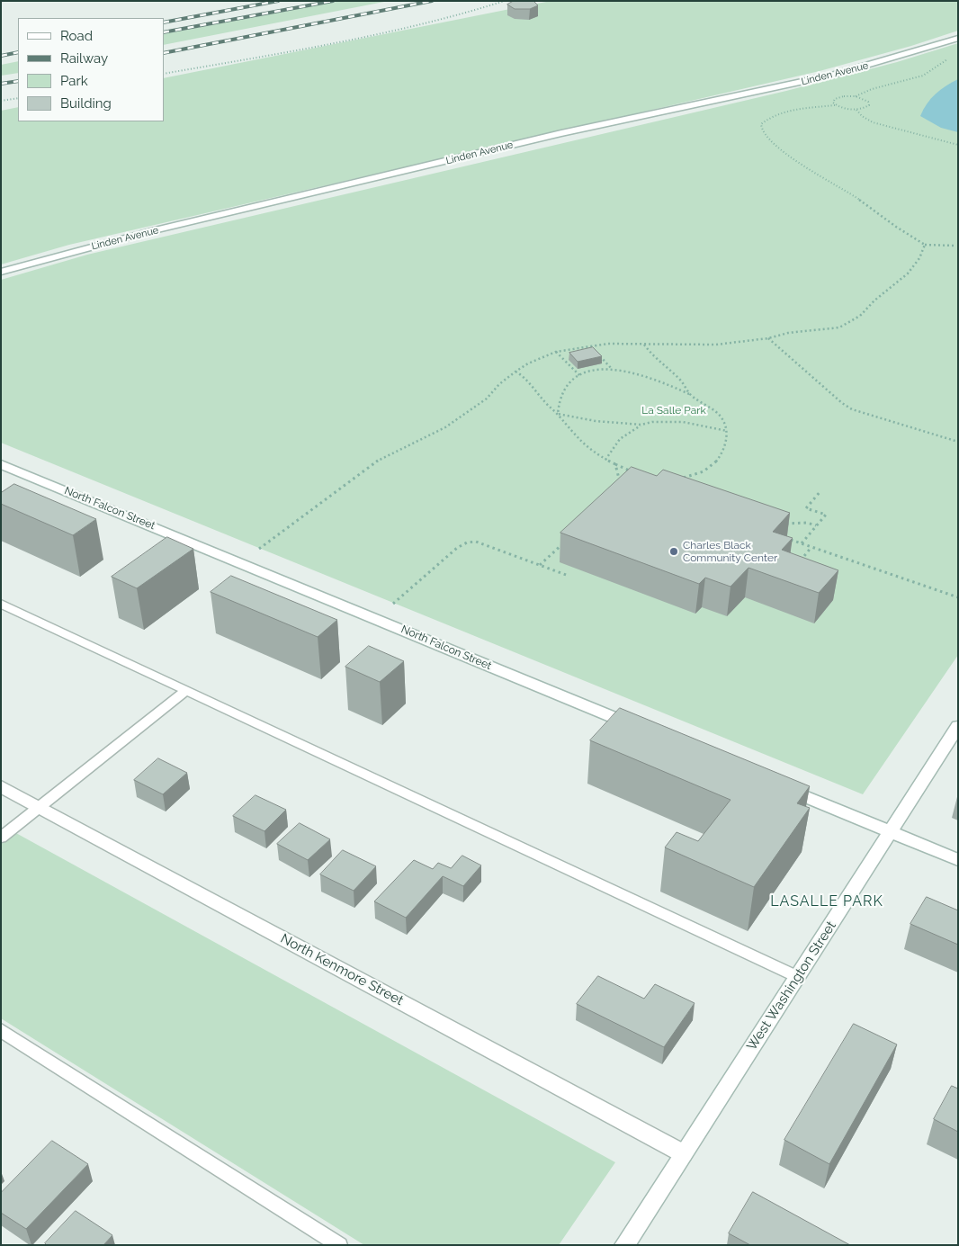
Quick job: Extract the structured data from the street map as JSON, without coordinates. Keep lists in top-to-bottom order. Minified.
{"streets":{"street":["Linden Avenue","North Falcon Street","North Kenmore Street","West Washington Street"]},"crossings":[["North Kenmore Street","West Washington Street"]],"districts":["LASALLE PARK"],"parks":["La Salle Park"],"places":["Charles Black Community Center"],"legend":["Road","Railway","Park","Building"]}
